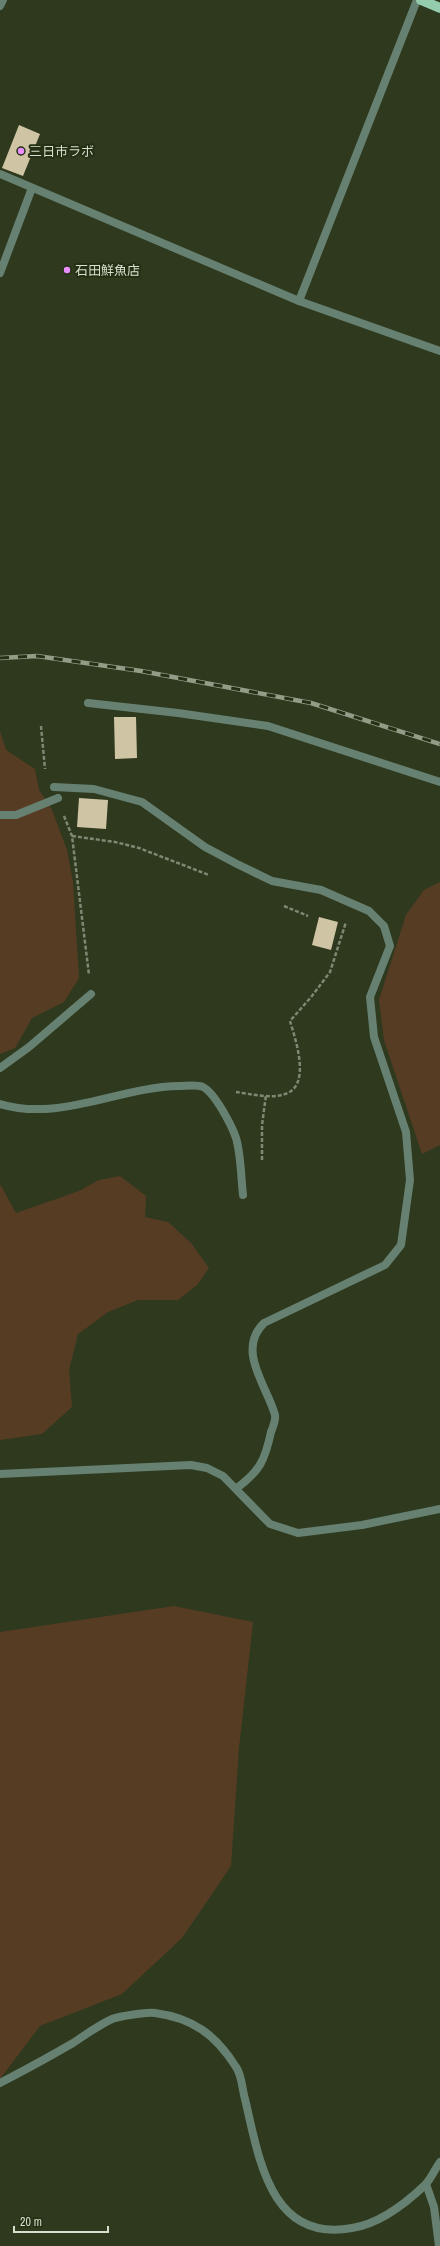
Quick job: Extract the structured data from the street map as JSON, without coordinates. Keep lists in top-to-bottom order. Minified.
{"places":["三日市ラボ","石田鮮魚店"],"scale_bar":"20 m"}
